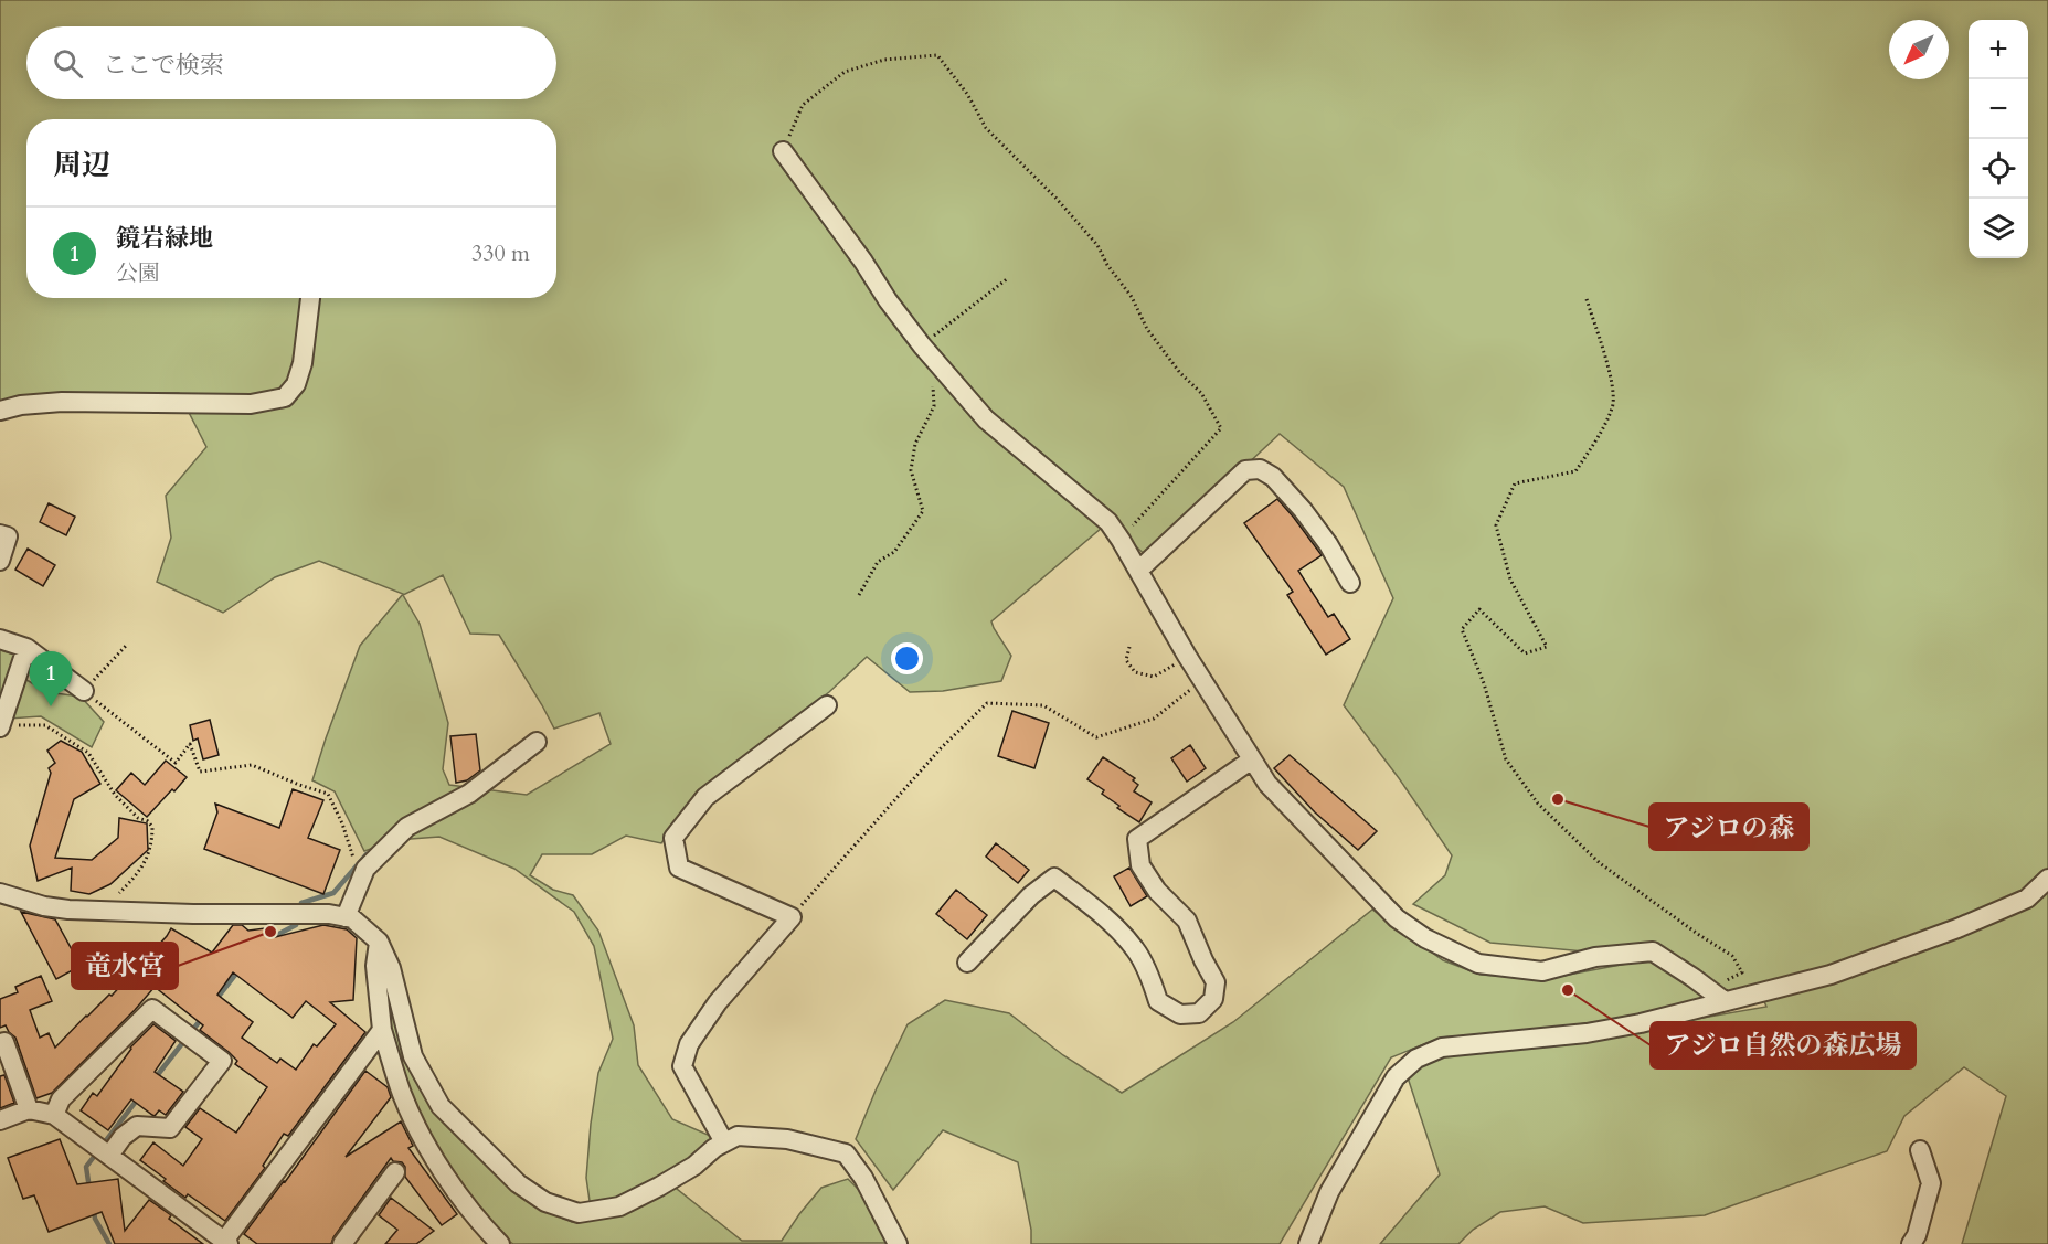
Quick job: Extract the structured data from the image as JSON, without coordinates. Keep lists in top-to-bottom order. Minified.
{"places":["アジロの森","竜水宮","アジロ自然の森広場"],"north":"bottom left","page":{"map_buttons":["+","−"],"search":"ここで検索","heading":"周辺","list":[{"mark":"1","name":"鏡岩緑地","note":"公園","value":"330 m"}],"pins":"1"}}
